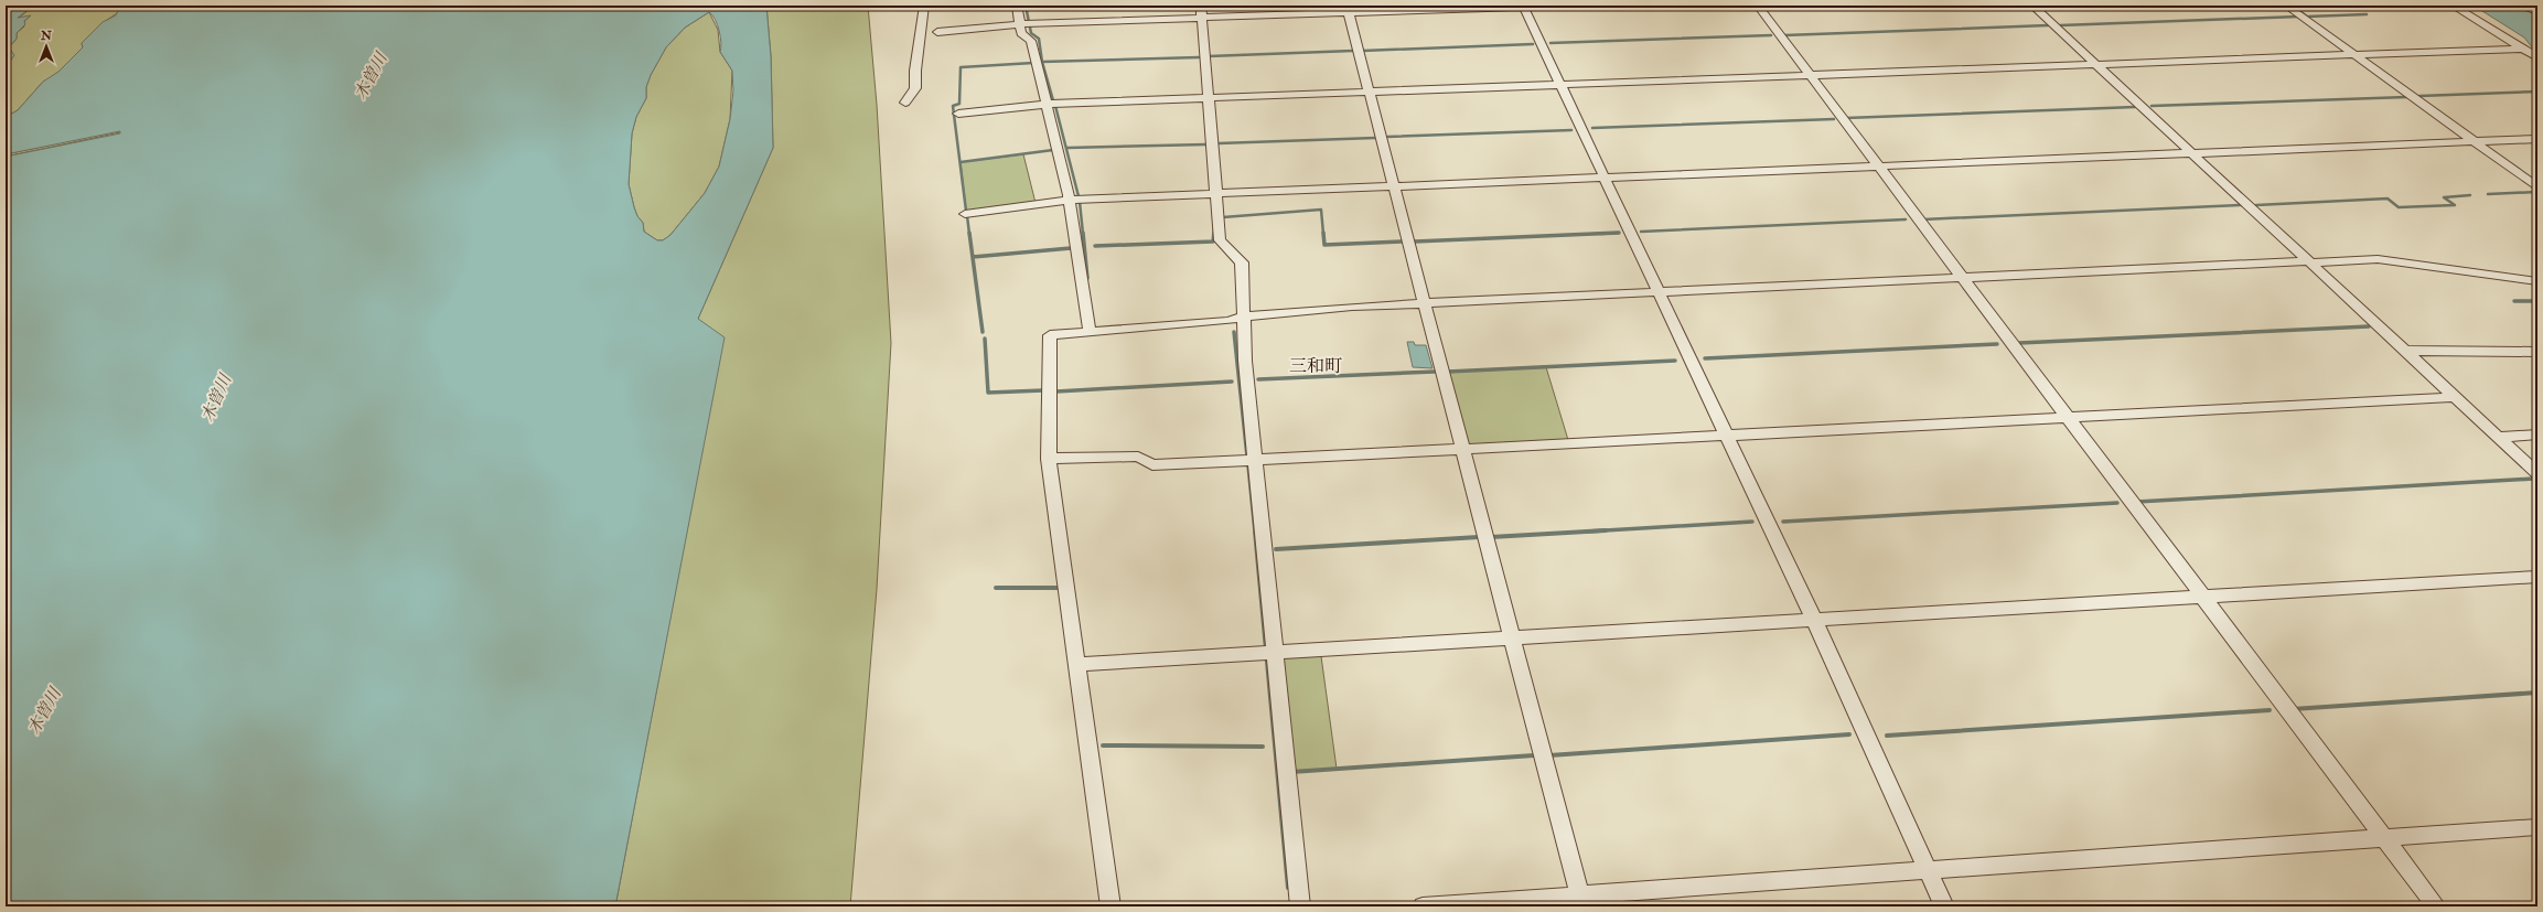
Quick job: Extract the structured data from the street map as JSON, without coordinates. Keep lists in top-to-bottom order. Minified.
{"districts":["三和町"],"water":["木曽川"],"north":"top"}
